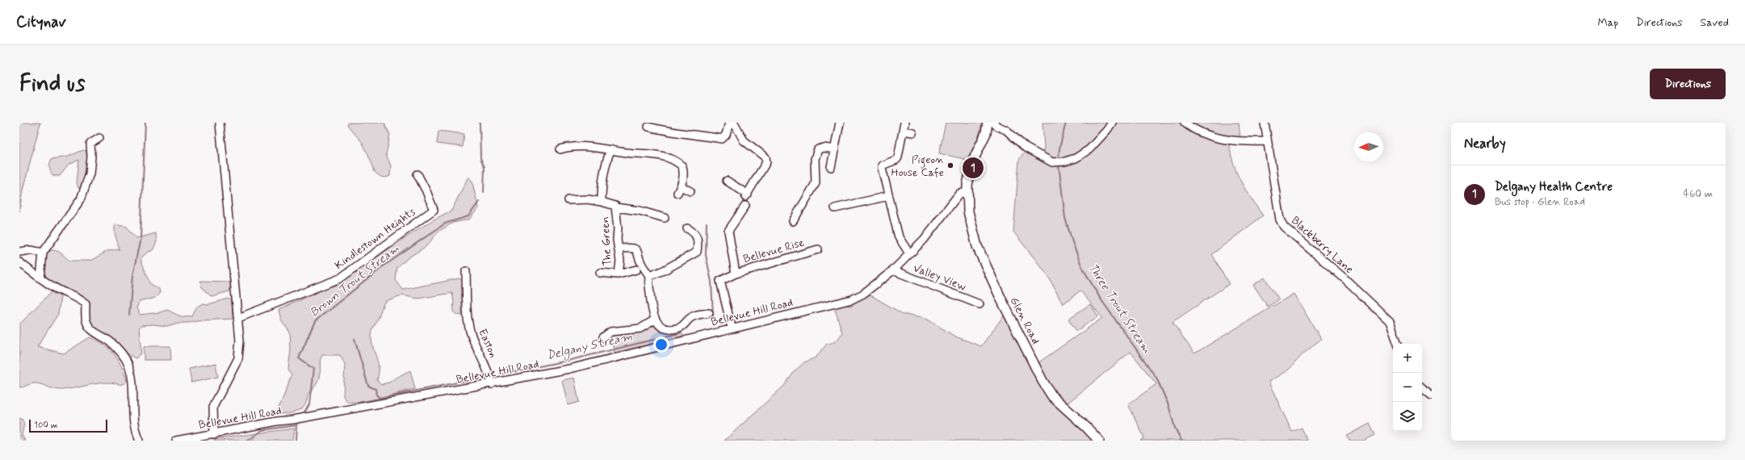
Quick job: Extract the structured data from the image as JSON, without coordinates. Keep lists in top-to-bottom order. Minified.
{"streets":{"main road":["Glen Road"],"street":["Kindlestown Heights","The Green","Blackberry Lane","Bellevue Rise","Valley View","Bellevue Hill Road","Easton"]},"crossings":[["Bellevue Rise","Bellevue Hill Road"],["Valley View","Bellevue Hill Road"],["Bellevue Hill Road","Glen Road"],["Bellevue Hill Road","Easton"]],"water":["Brown Trout Stream","Three Trout Stream","Delgany Stream"],"places":["Pigeon House Cafe"],"scale_bar":"100 m","north":"left","page":{"header":"Citynav","nav":["Map","Directions","Saved"],"buttons":"Directions","title":"Find us","heading":"Nearby","pins":"1","list":[{"mark":"1","name":"Delgany Health Centre","note":"Bus stop · Glen Road","value":"460 m"}],"map_buttons":["+","−"],"scale":"100 m"}}
